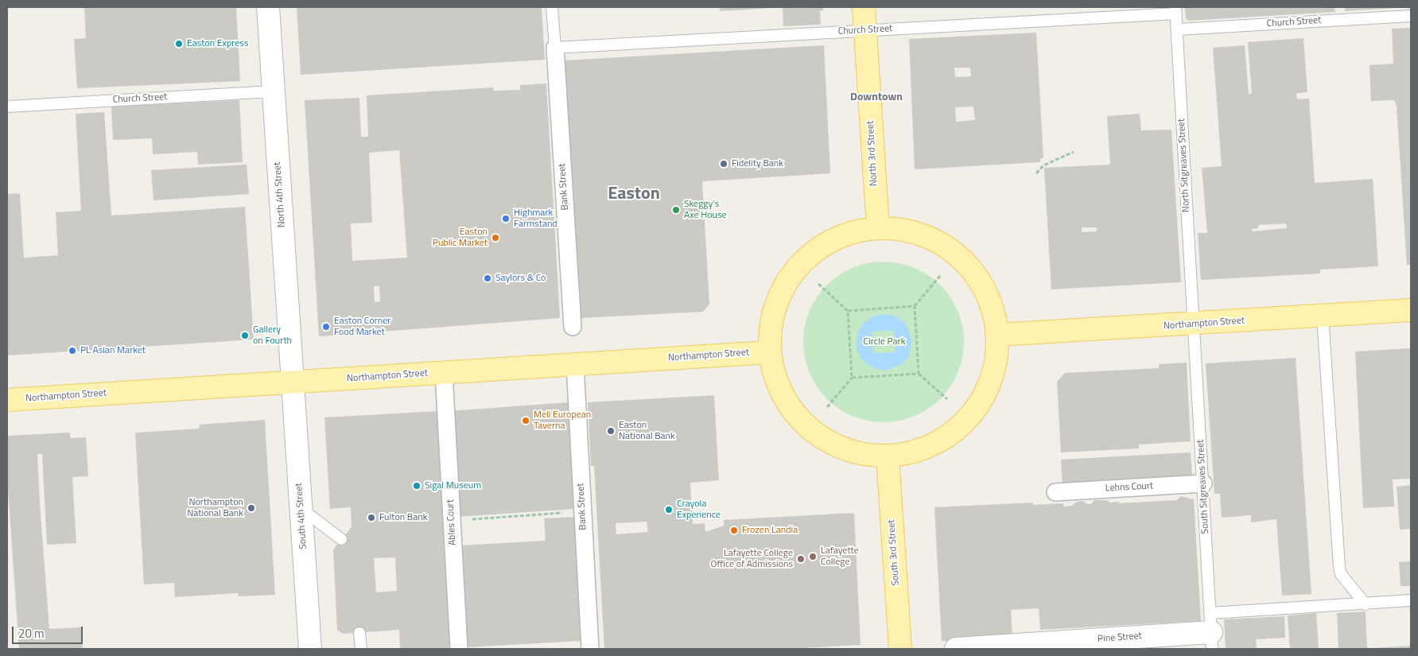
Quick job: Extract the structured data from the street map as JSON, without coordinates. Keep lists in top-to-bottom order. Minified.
{"streets":{"main road":["North 3rd Street","Northampton Street","South 3rd Street"],"street":["Bank Street","North 4th Street","Lehns Court","South 4th Street","Ables Court","Pine Street"],"lane":["Church Street","North Sitgreaves Street","South Sitgreaves Street"]},"crossings":[["Church Street","North 3rd Street"],["Church Street","North Sitgreaves Street"],["Church Street","Bank Street"],["Church Street","North 4th Street"],["North Sitgreaves Street","Northampton Street"],["North Sitgreaves Street","South Sitgreaves Street"],["Bank Street","Northampton Street"],["North 4th Street","Northampton Street"],["North 4th Street","South 4th Street"],["Northampton Street","South Sitgreaves Street"],["Northampton Street","South 4th Street"],["Northampton Street","Ables Court"],["South Sitgreaves Street","Lehns Court"],["South Sitgreaves Street","Pine Street"]],"districts":["Downtown","Easton"],"parks":["Circle Park"],"places":["Easton Express","Fidelity Bank","Skeggy's Axe House","Highmark Farmstand","Easton Public Market","Saylors & Co","Easton Corner Food Market","Gallery on Fourth","PL Asian Market","Meli European Taverna","Easton National Bank","Sigal Museum","Northampton National Bank","Crayola Experience","Fulton Bank","Frozen Landia","Lafayette College","Lafayette College Office of Admissions"],"scale_bar":"20 m"}
